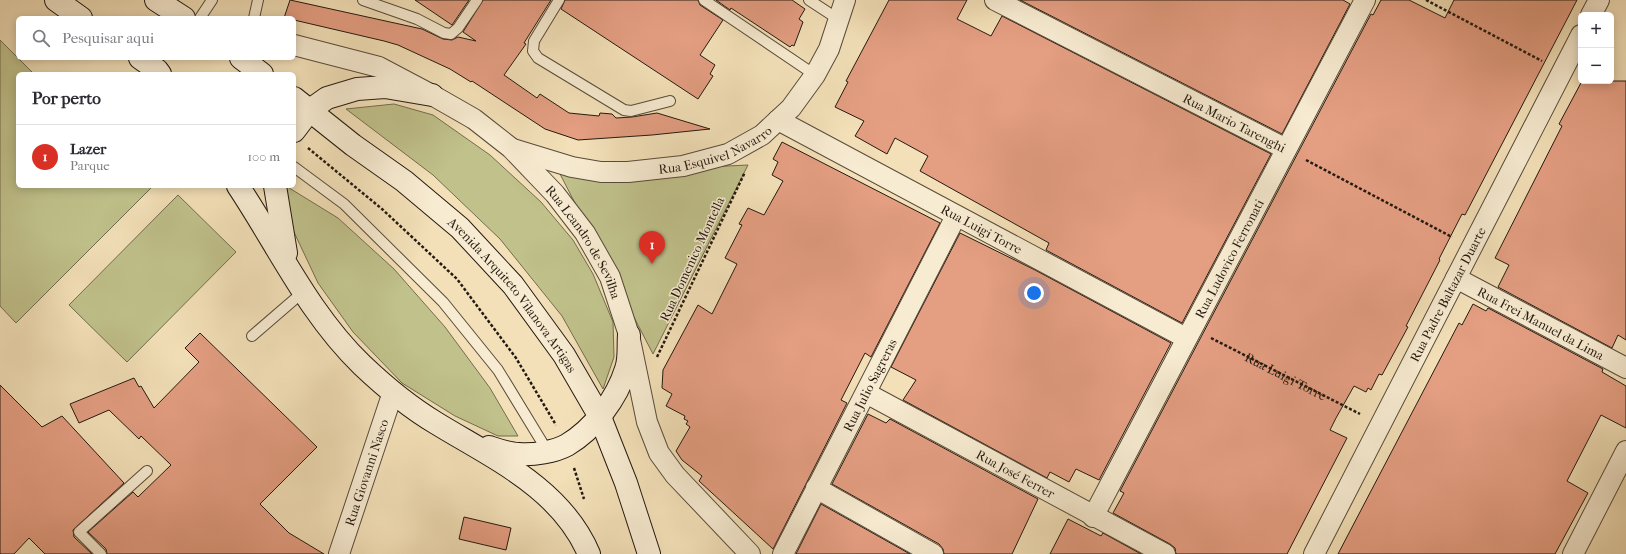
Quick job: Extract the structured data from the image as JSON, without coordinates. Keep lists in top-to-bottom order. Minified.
{"streets":{"main road":["Avenida Arquiteto Vilanova Artigas"],"street":["Rua Mario Tarenghi","Rua Esquivel Navarro","Rua Luigi Torre","Rua Leandro de Sevilha","Rua Ludovico Ferronati","Rua Padre Baltazar Duarte","Rua Frei Manuel da Lima","Rua Julio Sagreras","Rua Giovanni Nasco","Rua José Ferrer"],"path":["Rua Domenico Montella"]},"crossings":[["Rua Mario Tarenghi","Rua Ludovico Ferronati"],["Rua Mario Tarenghi","Rua Padre Baltazar Duarte"],["Rua Esquivel Navarro","Rua Luigi Torre"],["Rua Esquivel Navarro","Rua Leandro de Sevilha"],["Rua Luigi Torre","Rua Ludovico Ferronati"],["Rua Luigi Torre","Rua Padre Baltazar Duarte"],["Rua Luigi Torre","Rua Julio Sagreras"],["Rua Leandro de Sevilha","Rua Domenico Montella"],["Rua Ludovico Ferronati","Rua José Ferrer"],["Rua Padre Baltazar Duarte","Rua Frei Manuel da Lima"],["Rua Julio Sagreras","Rua José Ferrer"]],"page":{"map_buttons":["+","−"],"search":"Pesquisar aqui","heading":"Por perto","list":[{"mark":"1","name":"Lazer","note":"Parque","value":"100 m"}],"pins":"1"}}
